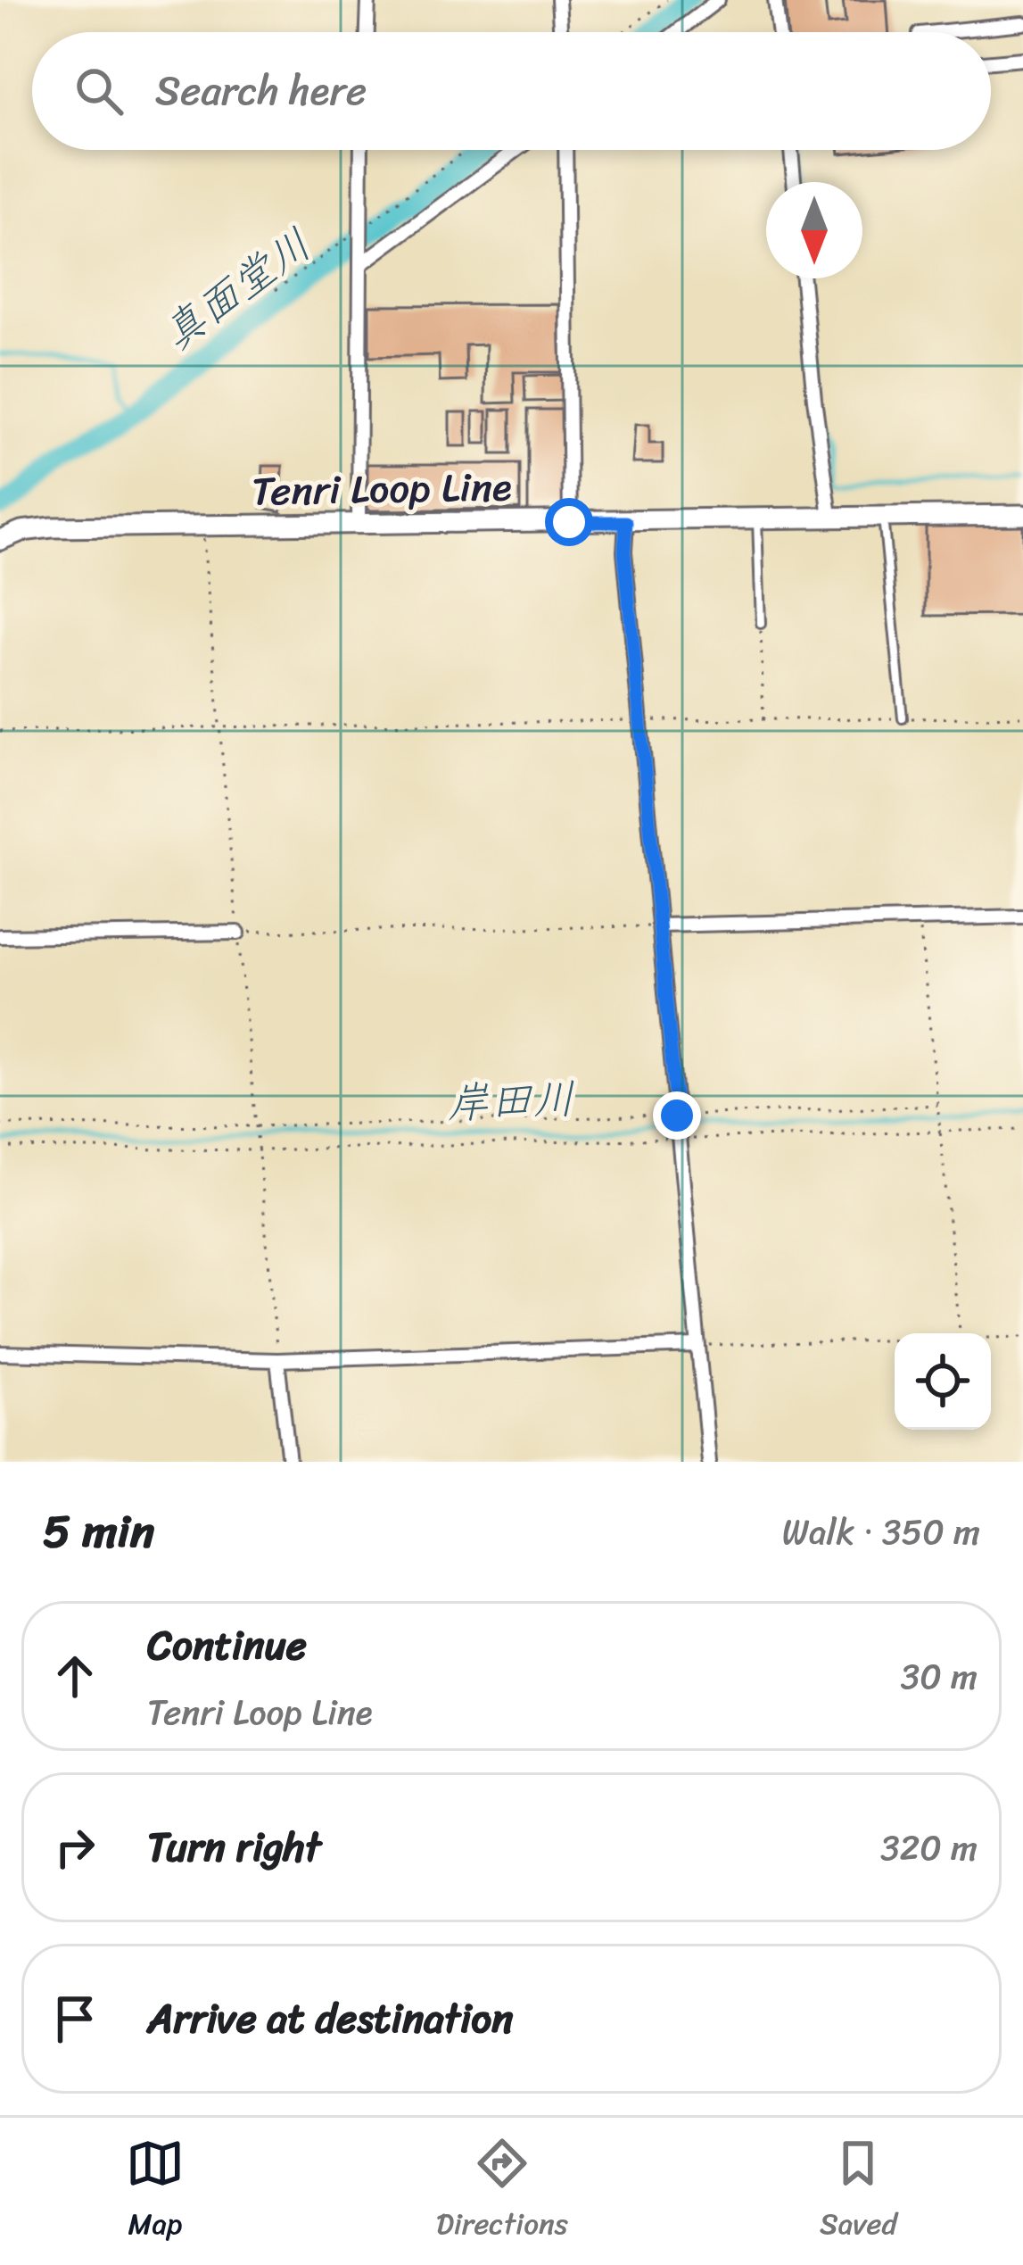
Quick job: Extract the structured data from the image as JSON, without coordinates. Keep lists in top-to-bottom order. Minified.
{"streets":{"main road":["Tenri Loop Line"]},"water":["真面堂川","岸田川"],"north":"bottom","page":{"search":"Search here","heading":["5 min","Walk · 350 m"],"list":[["Continue","Tenri Loop Line","30 m"],["Turn right","320 m"],"Arrive at destination"],"nav":["Map","Directions","Saved"]}}
